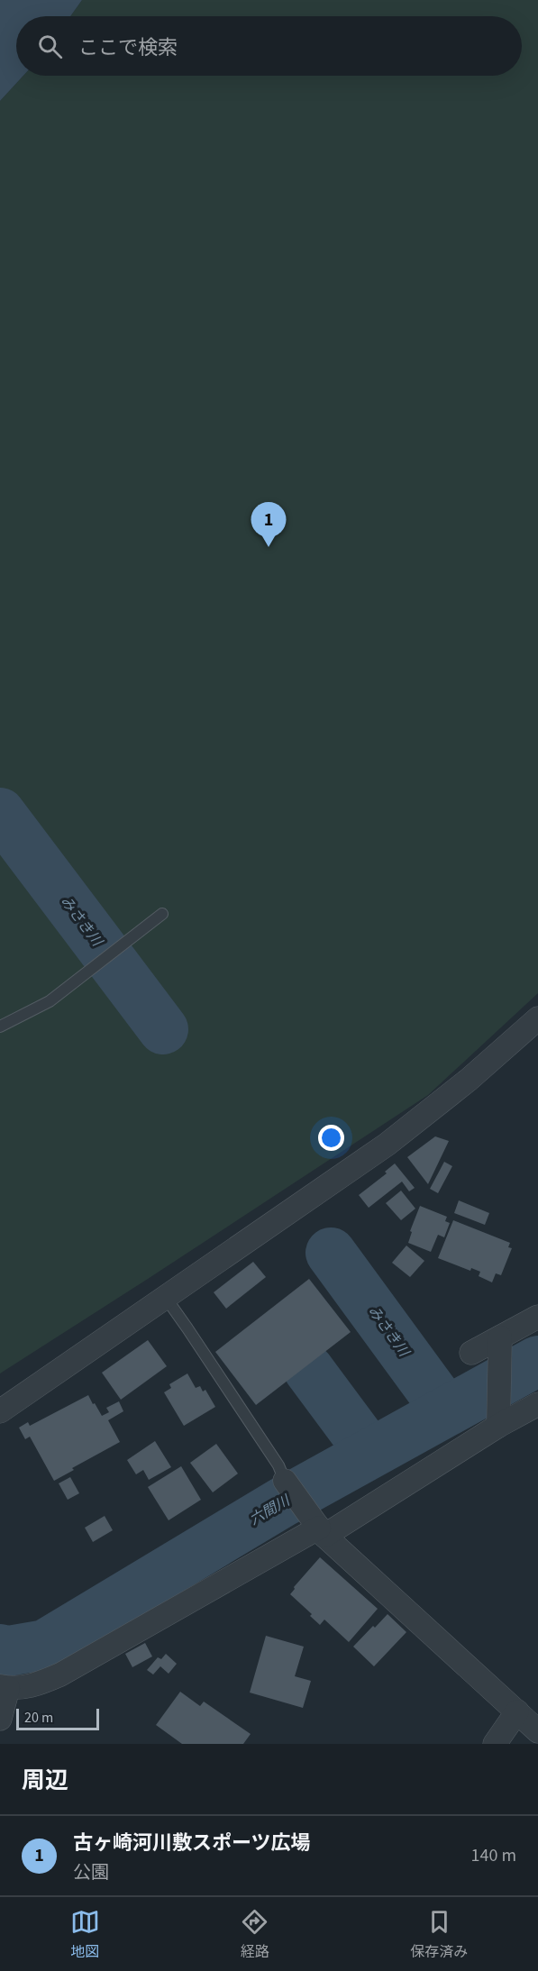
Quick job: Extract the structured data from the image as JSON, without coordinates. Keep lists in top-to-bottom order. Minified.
{"water":["みさき川","六間川"],"scale_bar":"20 m","page":{"search":"ここで検索","pins":"1","scale":"20 m","heading":"周辺","list":[{"mark":"1","name":"古ヶ崎河川敷スポーツ広場","note":"公園","value":"140 m"}],"nav":["地図","経路","保存済み"]}}
